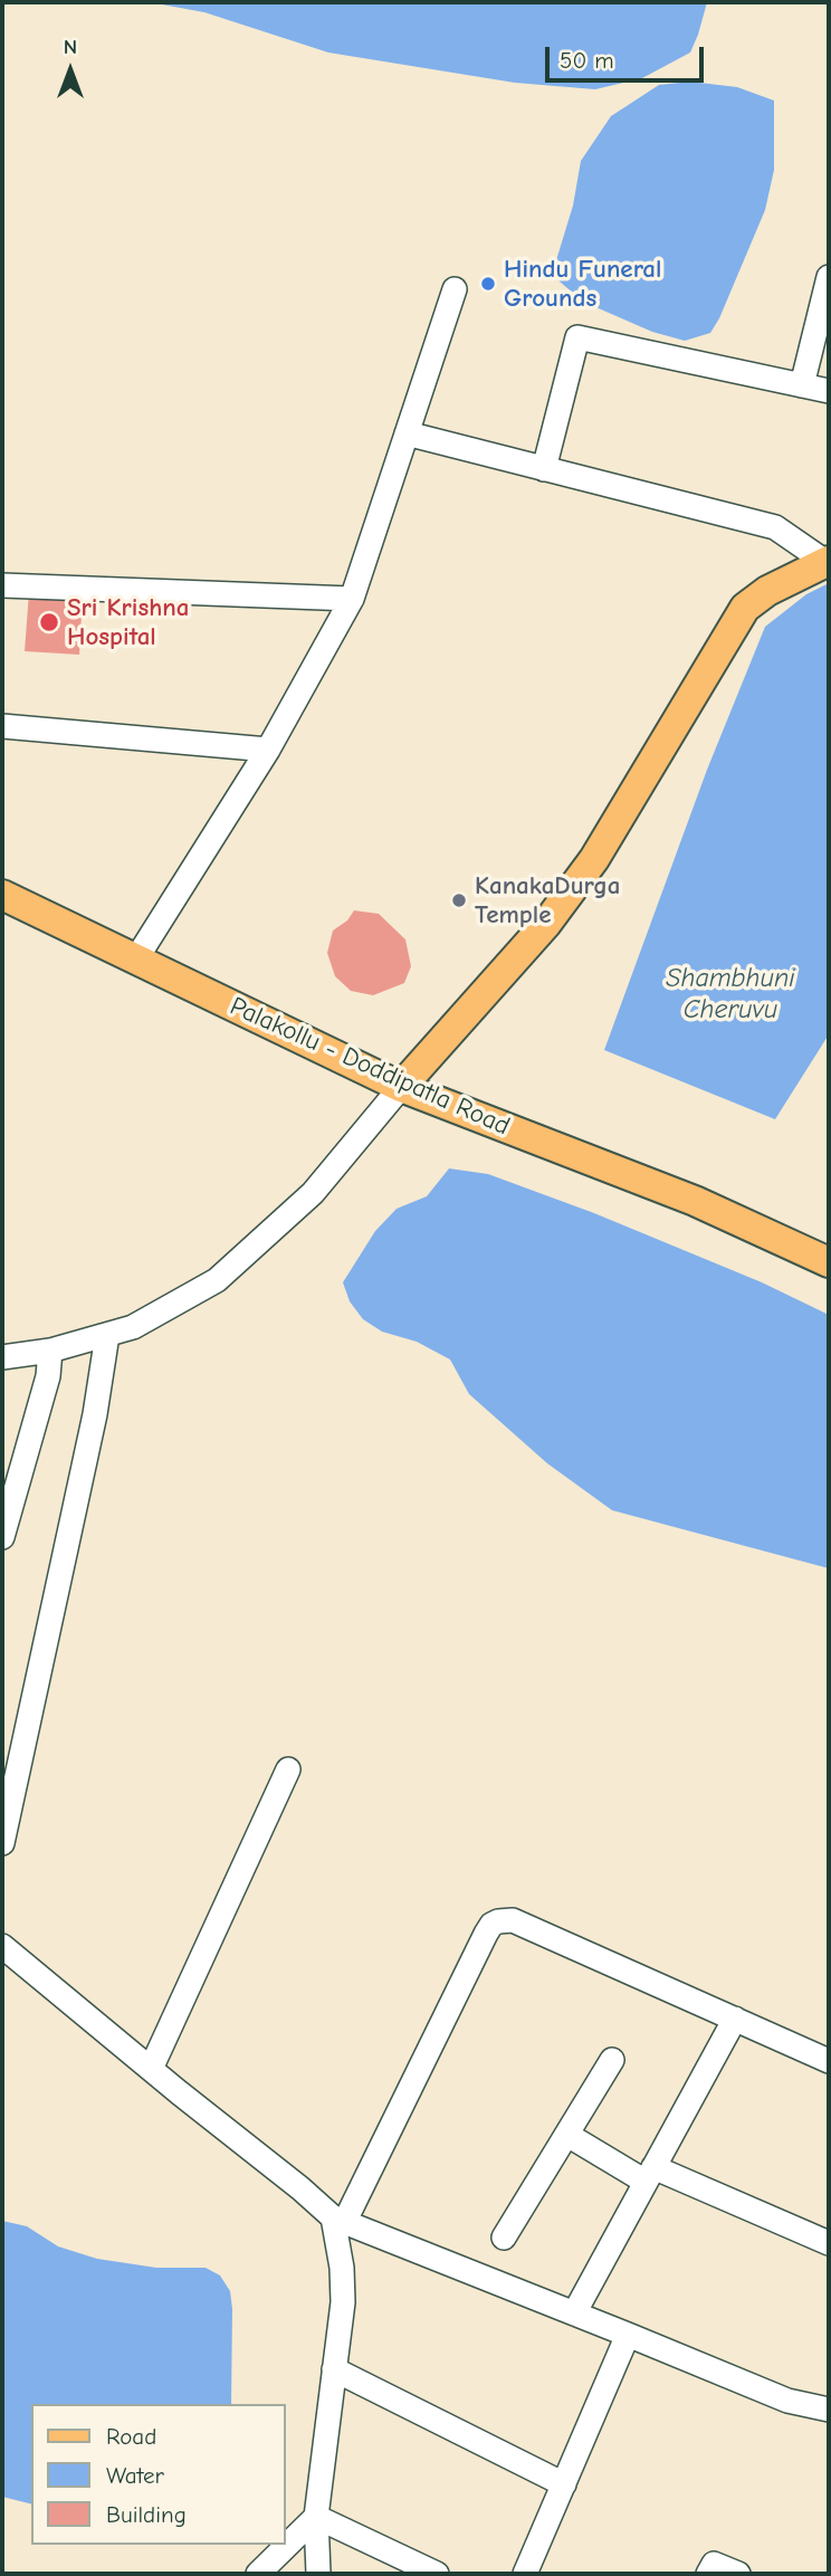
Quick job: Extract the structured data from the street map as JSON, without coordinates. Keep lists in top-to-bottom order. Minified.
{"streets":{"main road":["Palakollu - Doddipatla Road"]},"water":["Shambhuni Cheruvu"],"places":["Hindu Funeral Grounds","Sri Krishna Hospital","KanakaDurga Temple"],"legend":["Road","Water","Building"],"scale_bar":"50 m","north":"top"}
